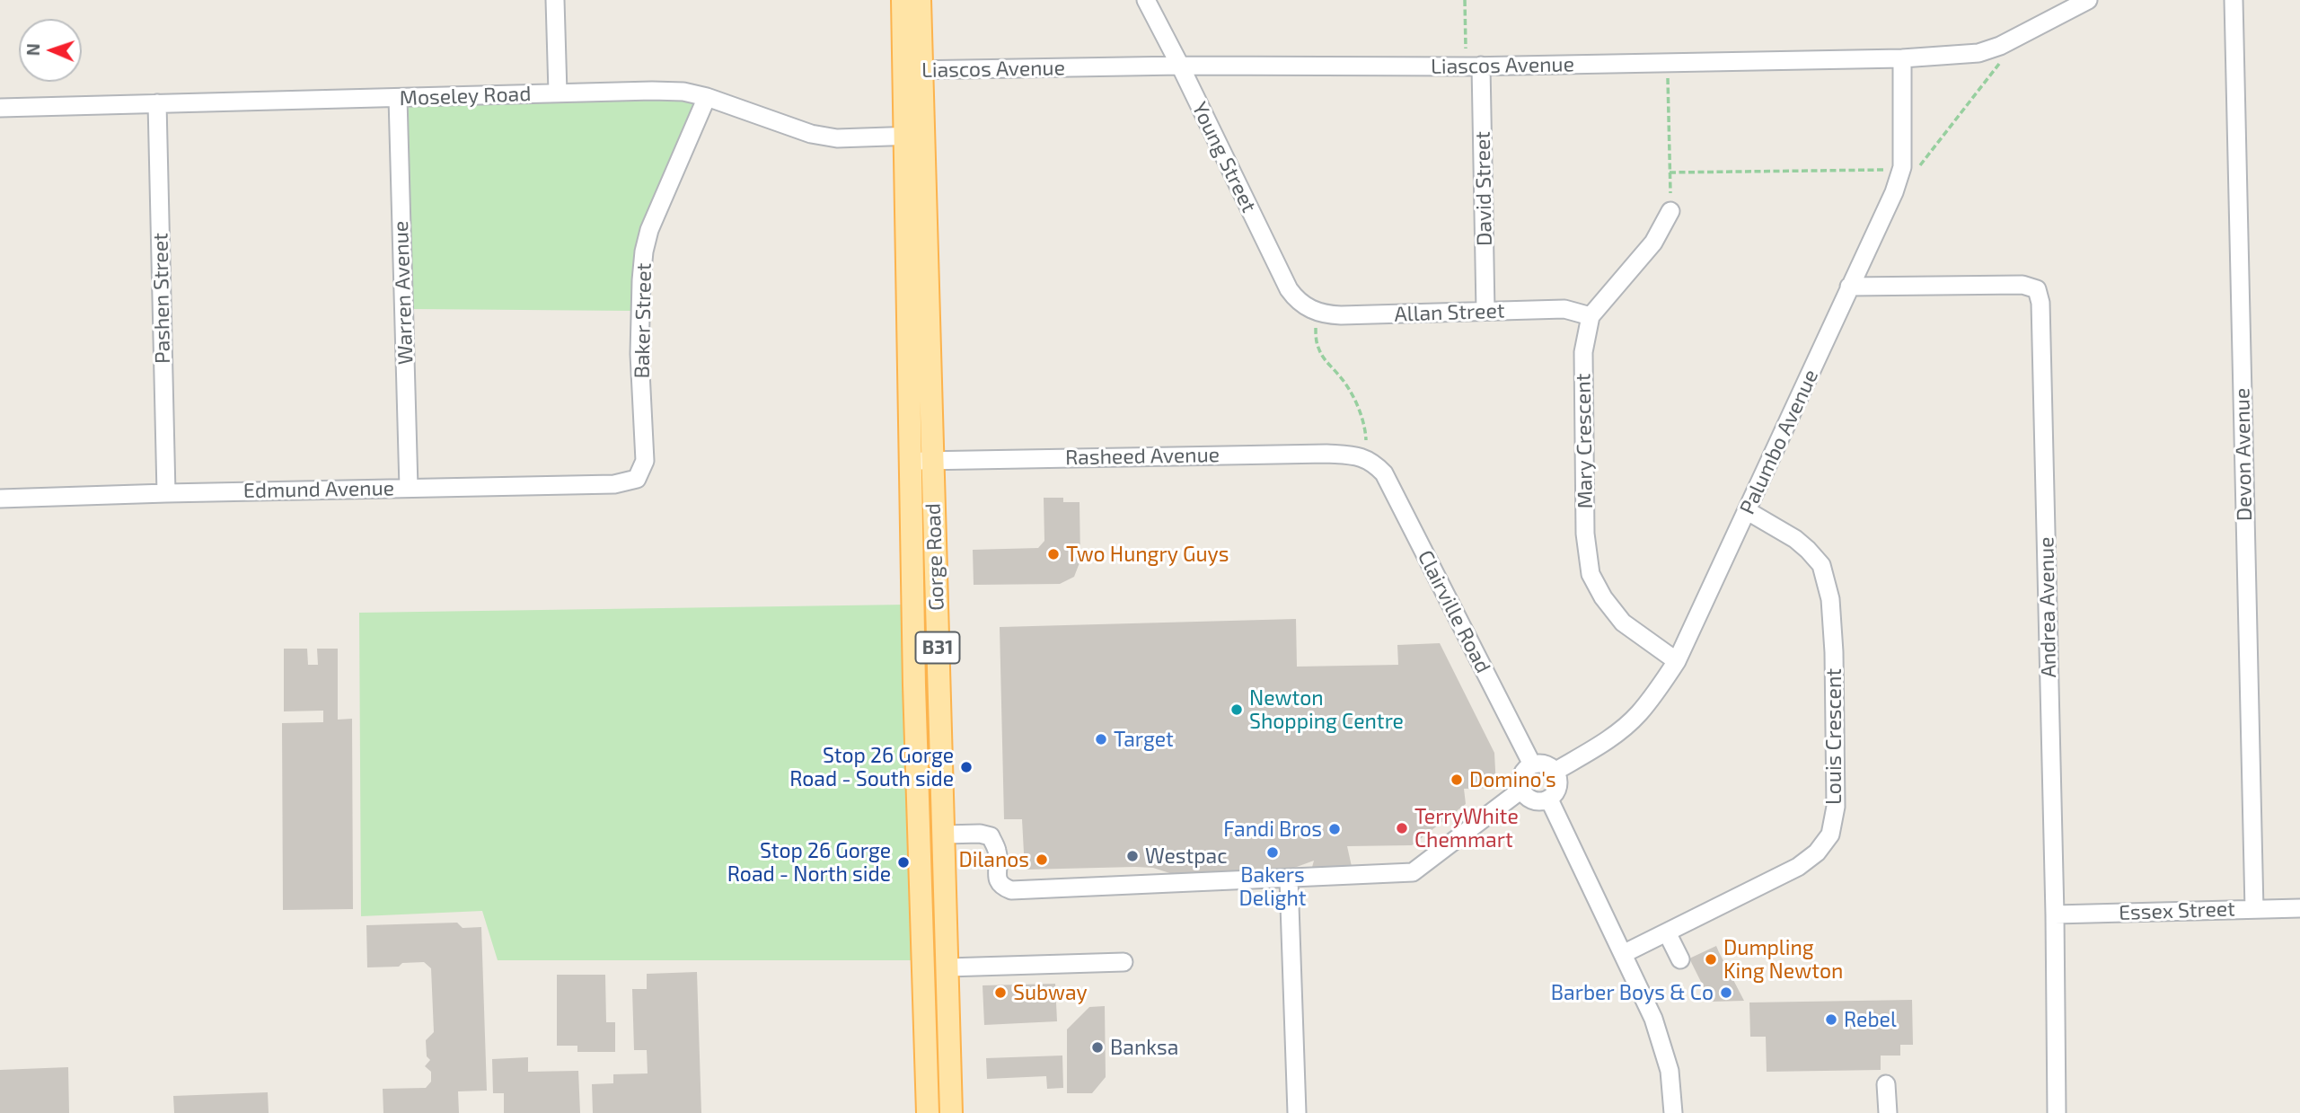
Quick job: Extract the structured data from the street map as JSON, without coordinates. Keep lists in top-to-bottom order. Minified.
{"streets":{"main road":["Gorge Road","B31"],"street":["Liascos Avenue","Moseley Road","Young Street","David Street","Warren Avenue","Pashen Street","Allan Street","Baker Street","Mary Crescent","Palumbo Avenue","Devon Avenue","Rasheed Avenue","Edmund Avenue","Andrea Avenue","Clairville Road","Louis Crescent","Essex Street"]},"crossings":[["Liascos Avenue","Young Street"],["Liascos Avenue","David Street"],["Liascos Avenue","Palumbo Avenue"],["Liascos Avenue","Gorge Road"],["Moseley Road","Warren Avenue"],["Moseley Road","Pashen Street"],["Moseley Road","Baker Street"],["Moseley Road","Gorge Road"],["Young Street","Allan Street"],["David Street","Allan Street"],["Warren Avenue","Edmund Avenue"],["Pashen Street","Edmund Avenue"],["Allan Street","Mary Crescent"],["Baker Street","Edmund Avenue"],["Mary Crescent","Palumbo Avenue"],["Palumbo Avenue","Andrea Avenue"],["Palumbo Avenue","Clairville Road"],["Palumbo Avenue","Louis Crescent"],["Devon Avenue","Essex Street"],["Rasheed Avenue","Gorge Road"],["Rasheed Avenue","Clairville Road"],["Andrea Avenue","Essex Street"]],"places":["Two Hungry Guys","Newton Shopping Centre","Target","Stop 26 Gorge Road - South side","Domino's","TerryWhite Chemmart","Fandi Bros","Bakers Delight","Westpac","Dilanos","Stop 26 Gorge Road - North side","Dumpling King Newton","Subway","Barber Boys & Co","Rebel","Banksa"],"north":"left"}
